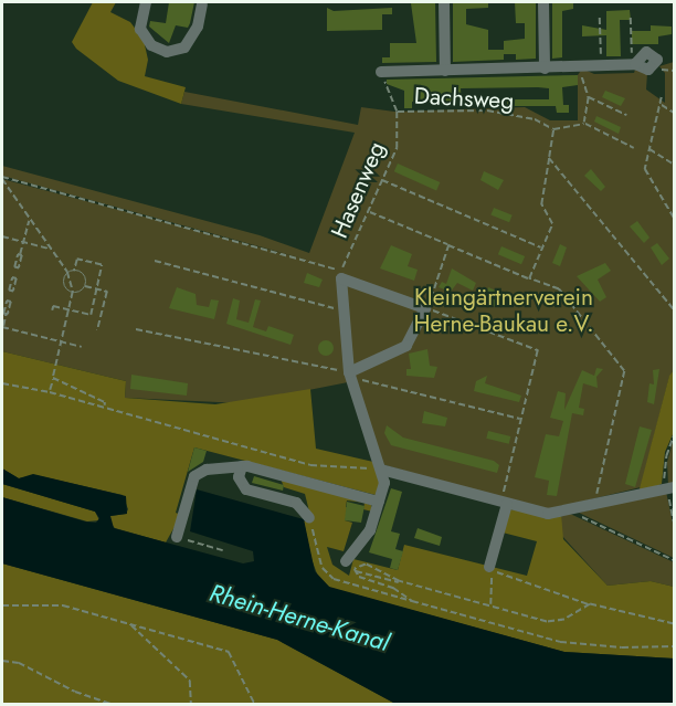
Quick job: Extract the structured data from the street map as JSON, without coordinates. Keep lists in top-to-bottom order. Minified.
{"streets":{"path":["Dachsweg","Hasenweg"]},"crossings":[["Dachsweg","Hasenweg"]],"water":["Rhein-Herne-Kanal"],"parks":["Kleingärtnerverein Herne-Baukau e.V."]}
